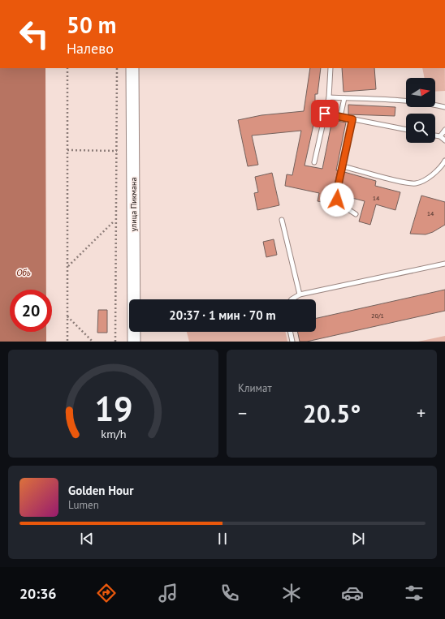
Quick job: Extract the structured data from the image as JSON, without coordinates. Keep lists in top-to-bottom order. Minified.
{"streets":{"street":["улица Пикмана"]},"water":["Обь"],"house_numbers":["14","14","20/1"],"north":"right","page":{"turn":["50 m","Налево"],"limit":"20","trip":"20:37 · 1 мин · 70 m","tile":"Климат","heat":["−","20.5°","+"],"song":["Golden Hour","Lumen"],"tabs":"20:36","gauge":["19","km/h"]}}
